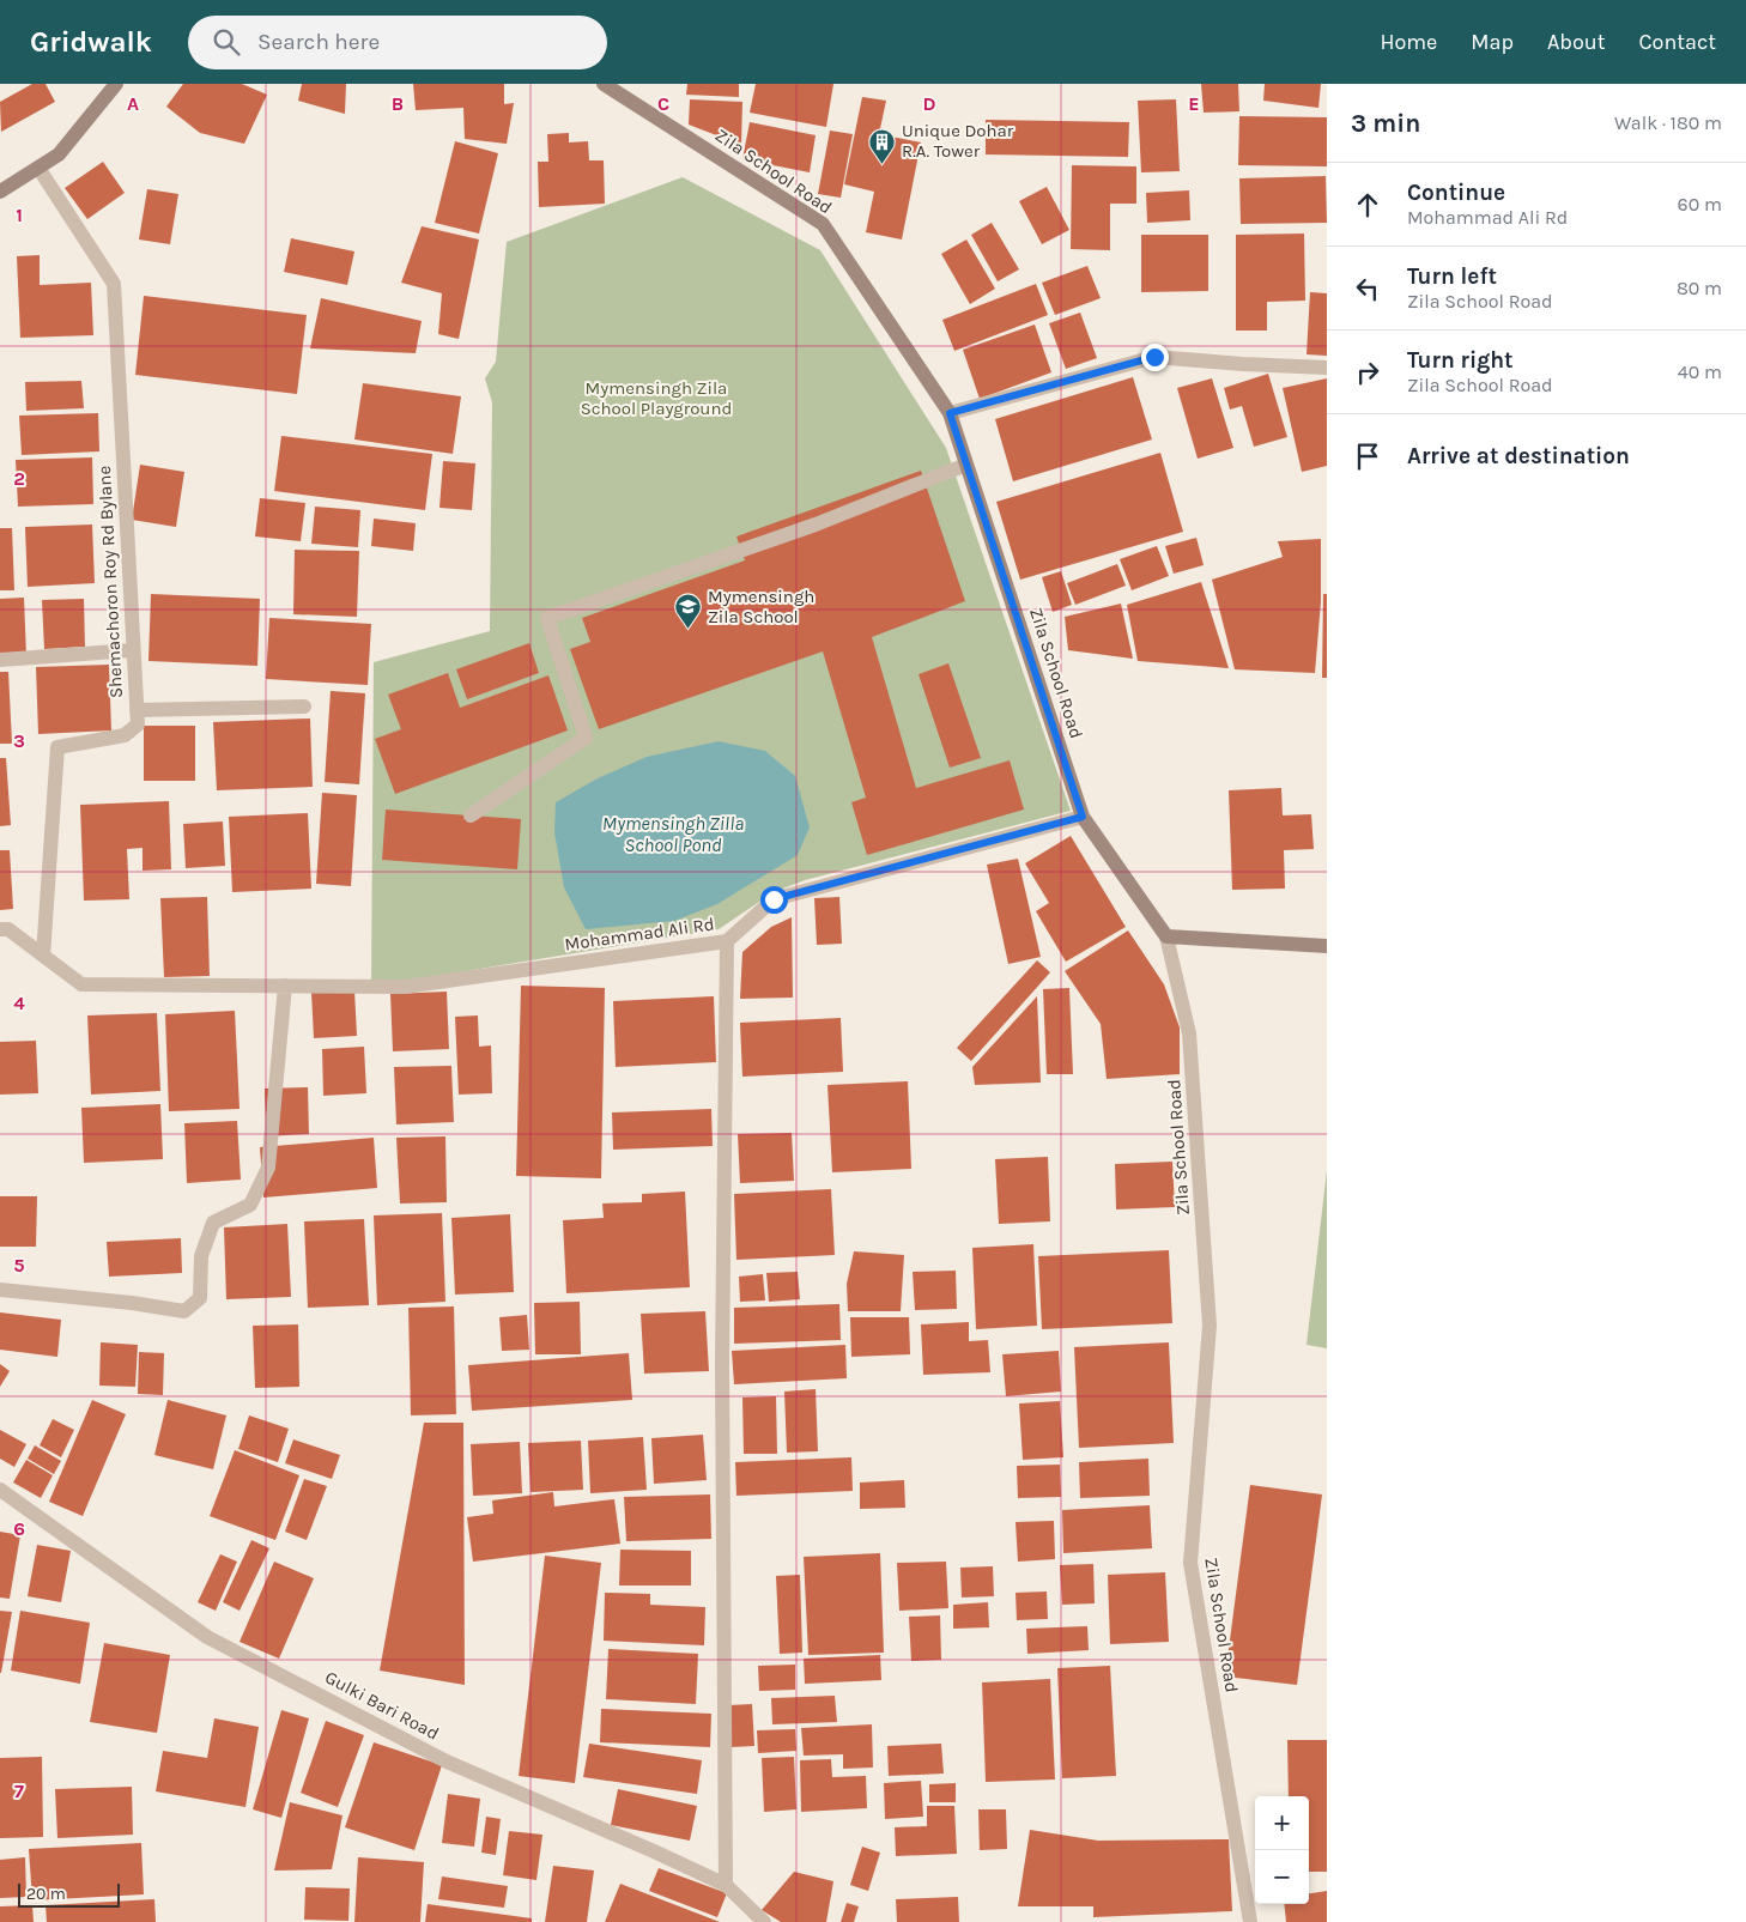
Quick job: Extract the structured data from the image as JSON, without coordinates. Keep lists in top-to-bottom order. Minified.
{"streets":{"main road":["Zila School Road"],"street":["Shemachoron Roy Rd Bylane","Mohammad Ali Rd","Gulki Bari Road"]},"crossings":[["Zila School Road","Mohammad Ali Rd"],["Shemachoron Roy Rd Bylane","Mohammad Ali Rd"]],"water":["Mymensingh Zilla School Pond"],"parks":["Mymensingh Zila School Playground"],"places":{"building":["Unique Dohar R.A. Tower"],"school or university":["Mymensingh Zila School"]},"scale_bar":"20 m","page":{"header":"Gridwalk","search":"Search here","nav":["Home","Map","About","Contact"],"heading":["3 min","Walk · 180 m"],"list":[["Continue","Mohammad Ali Rd","60 m"],["Turn left","Zila School Road","80 m"],["Turn right","Zila School Road","40 m"],"Arrive at destination"],"map_buttons":["+","−"],"scale":"20 m"},"grid":{"columns":["A","B","C","D","E"],"rows":["1","2","3","4","5","6","7"]}}
